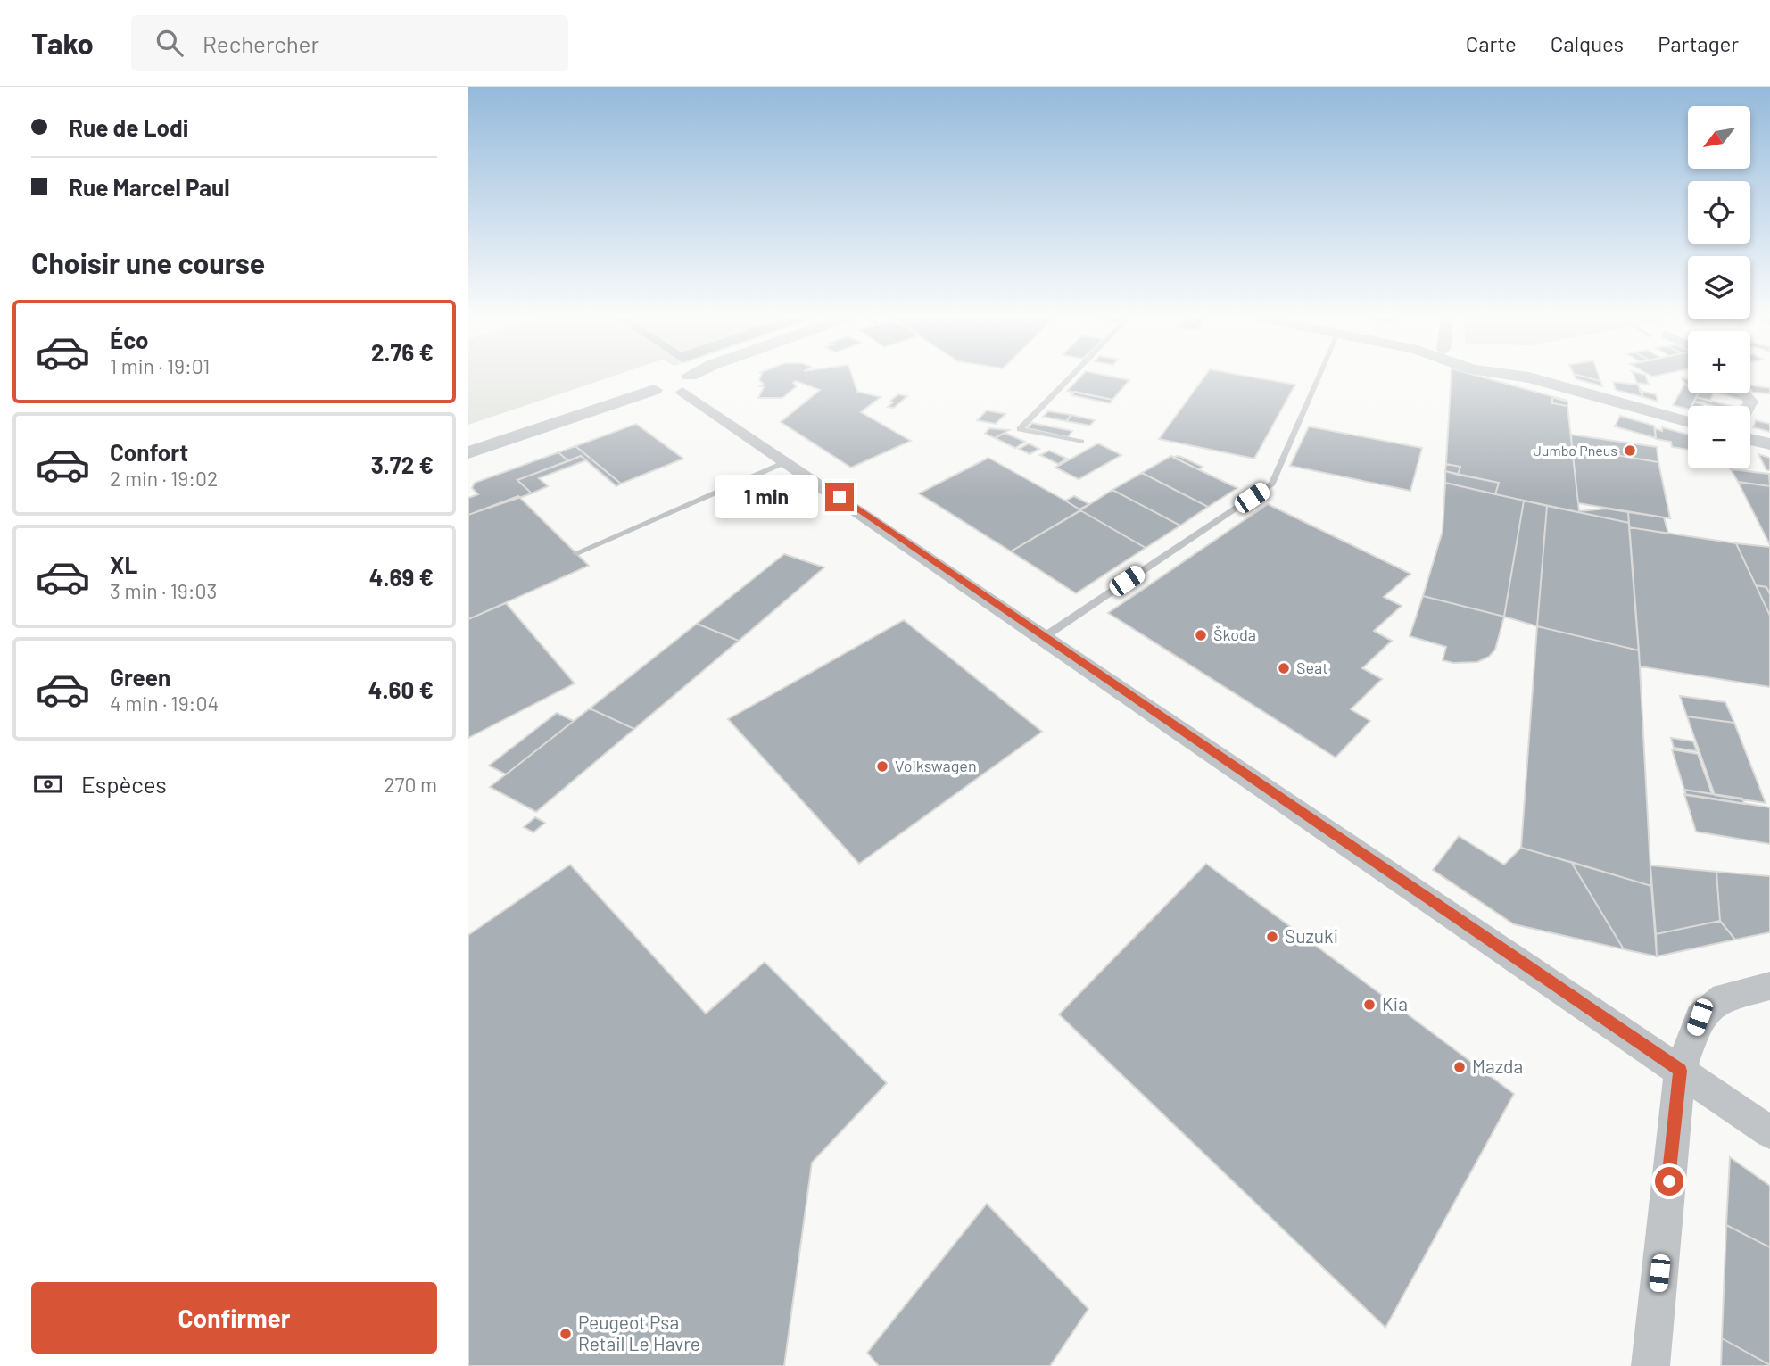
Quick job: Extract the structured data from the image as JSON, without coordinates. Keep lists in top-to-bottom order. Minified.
{"places":["Jumbo Pneus","Škoda","Seat","Volkswagen","Suzuki","Kia","Mazda","Peugeot Psa Retail Le Havre"],"north":"bottom left","page":{"header":"Tako","search":"Rechercher","nav":["Carte","Calques","Partager"],"banner":["Rue de Lodi","Rue Marcel Paul"],"map_buttons":["+","−"],"heading":"Choisir une course","list":[{"name":"Éco","note":"1 min · 19:01","value":"2.76 €"},{"name":"Confort","note":"2 min · 19:02","value":"3.72 €"},{"name":"XL","note":"3 min · 19:03","value":"4.69 €"},{"name":"Green","note":"4 min · 19:04","value":"4.60 €"}],"bubble":"1 min","pay":["Espèces","270 m"],"buttons":"Confirmer"}}
